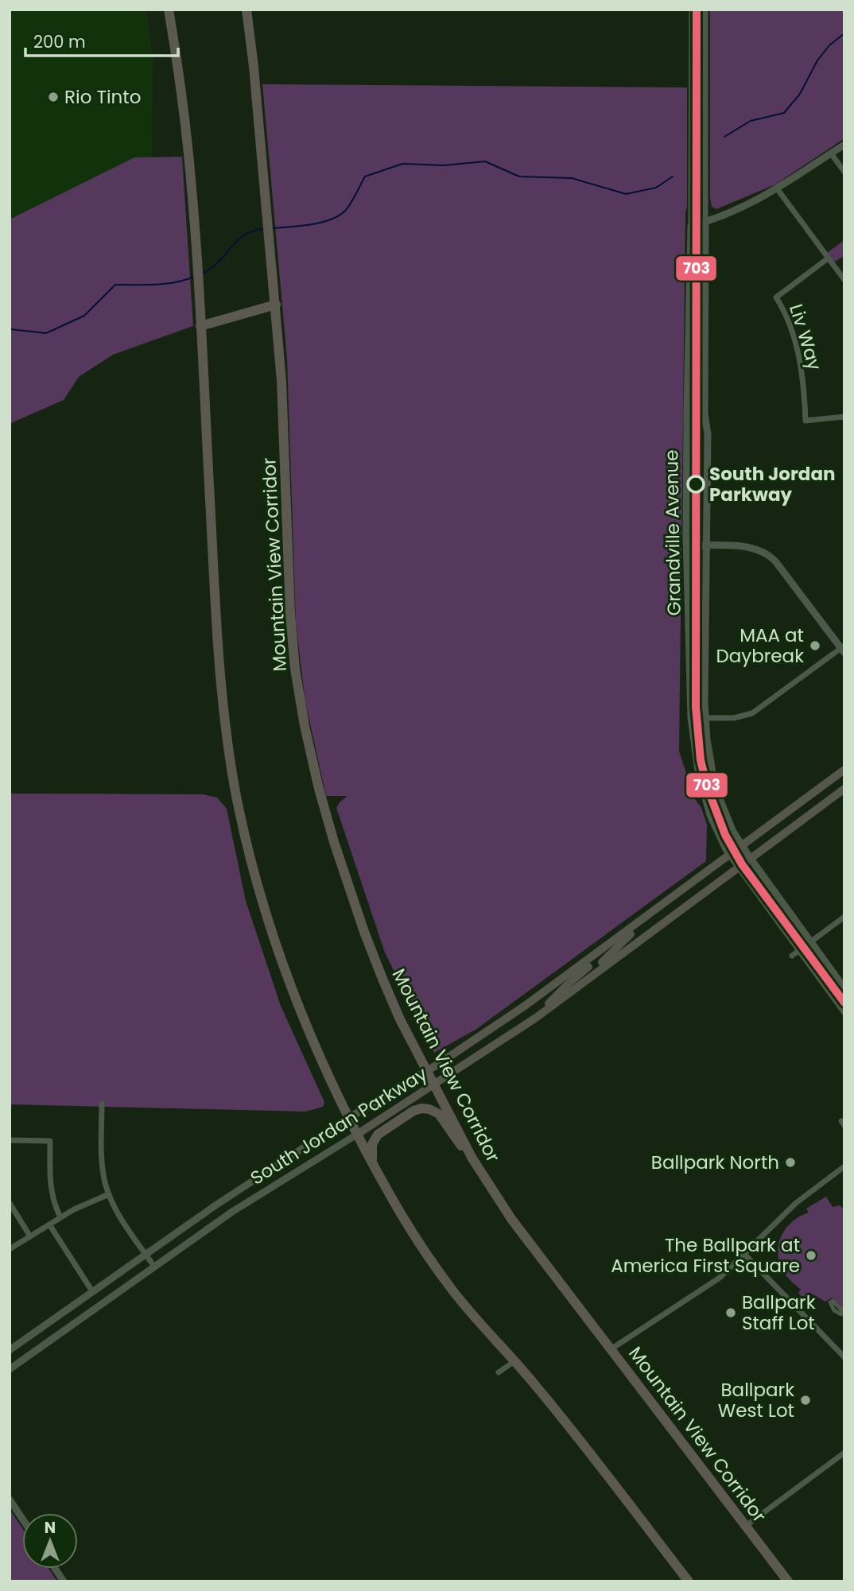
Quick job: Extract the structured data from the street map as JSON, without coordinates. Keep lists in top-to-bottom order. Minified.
{"streets":{"highway":["Mountain View Corridor"],"main road":["South Jordan Parkway"],"street":["Liv Way","Grandville Avenue"]},"crossings":[["Grandville Avenue","South Jordan Parkway"],["Mountain View Corridor","South Jordan Parkway"]],"places":["Rio Tinto","South Jordan Parkway","MAA at Daybreak","Ballpark North","The Ballpark at America First Square","Ballpark Staff Lot","Ballpark West Lot"],"lines":["transit line 703"],"scale_bar":"200 m","north":"top"}
